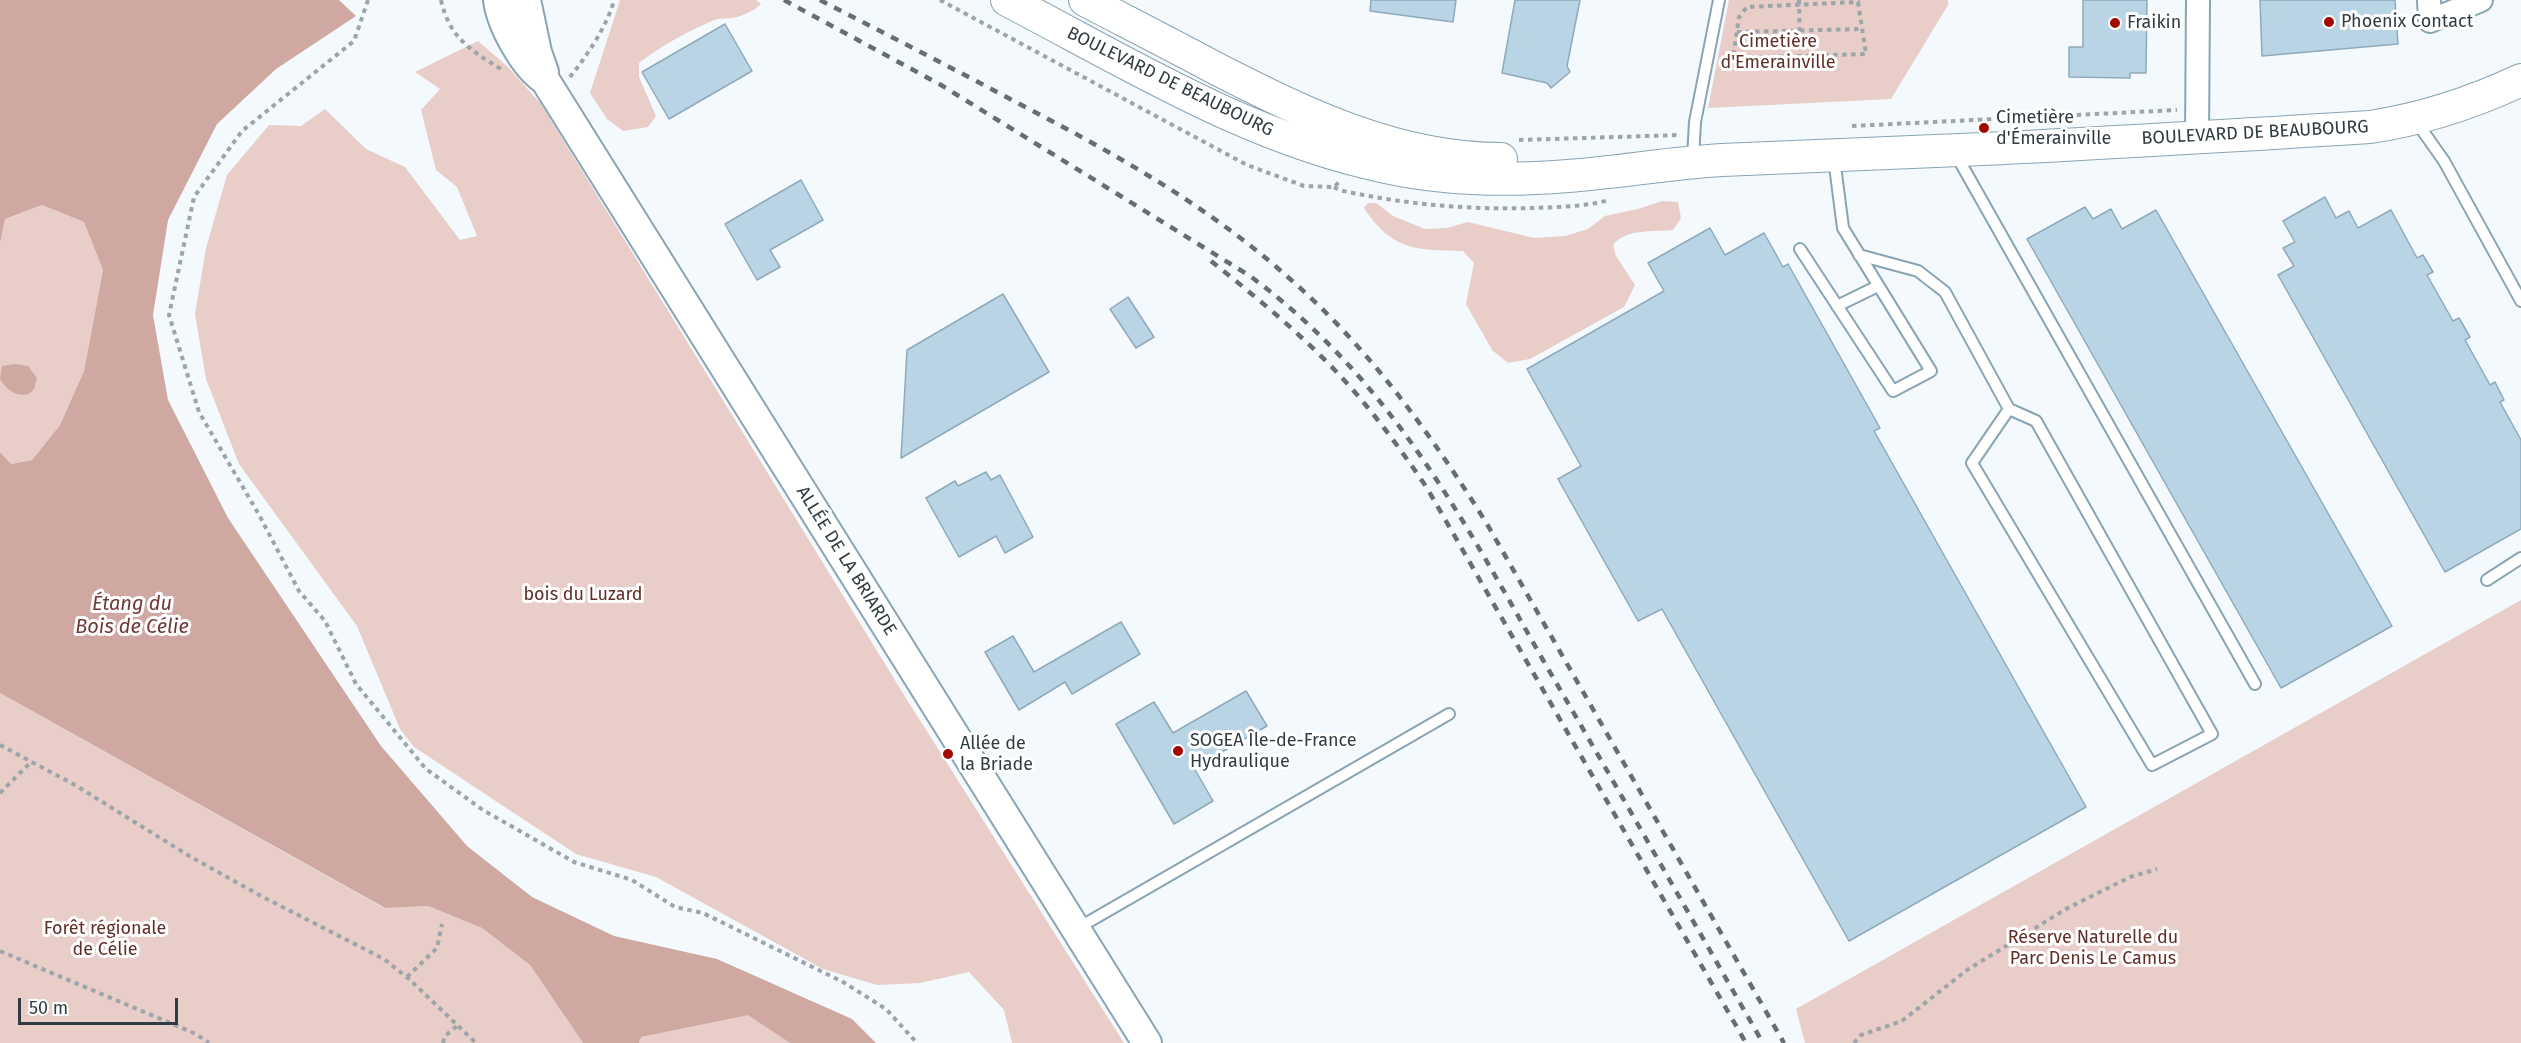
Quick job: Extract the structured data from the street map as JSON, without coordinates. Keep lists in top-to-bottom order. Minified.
{"streets":{"main road":["BOULEVARD DE BEAUBOURG"],"street":["ALLÉE DE LA BRIARDE"]},"water":["Étang du Bois de Célie"],"parks":["Cimetière d'Emerainville","bois du Luzard","Forêt régionale de Célie","Réserve Naturelle du Parc Denis Le Camus"],"places":["Phoenix Contact","Fraikin","Cimetière d'Émerainville","SOGEA Île-de-France Hydraulique","Allée de la Briade"],"scale_bar":"50 m"}
